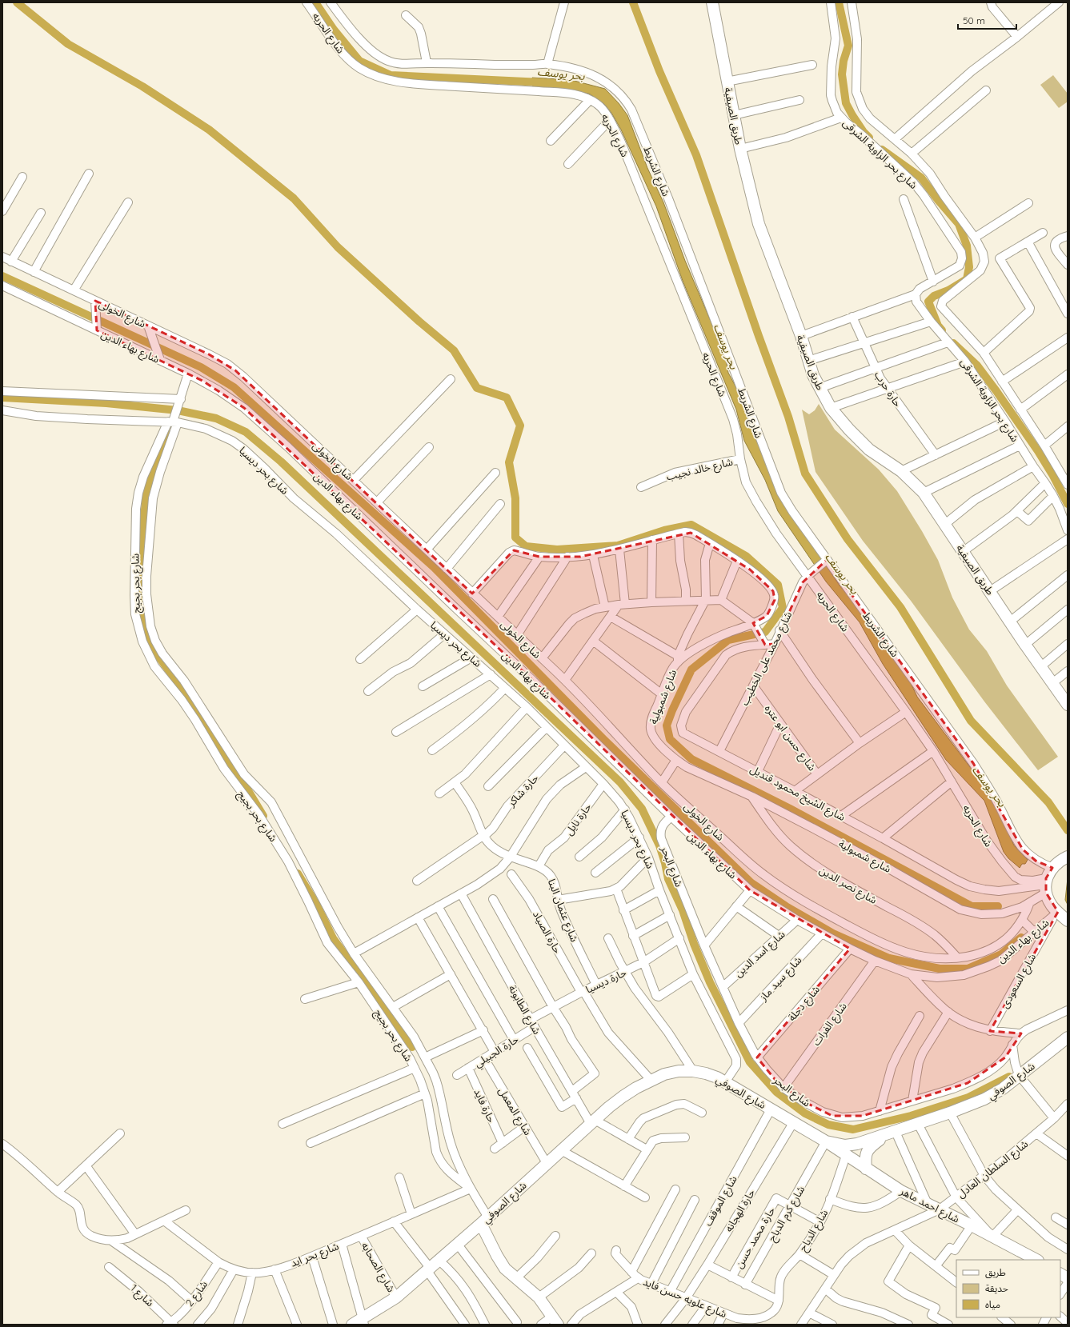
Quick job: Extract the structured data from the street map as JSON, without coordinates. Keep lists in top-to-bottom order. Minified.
{"streets":{"street":["شارع الحريه","طريق الصيفية","شارع بحر الزاوية الشرقى","شارع الشريط","شارع الخولى","شارع بهاء الدين","حارة حرب","شارع خالد نجيب","شارع بحر ديسيا","شارع بحر بجيج","شارع محمد على الخطيب","شارع شمبولية","شارع حسن ابو عتره","حارة شاكر","شارع الشيخ محمود قنديل","حارة نايل","شارع البحر","شارع نصر الدين","شارع عثمان البنا","حارة الصياد","شارع اسد الدين","شارع سيد ماز","حارة ديسيا","شارع السعودى","شارع دجلة","شارع الطابونة","شارع الفرات","حارة الجبيلي","شارع الصوفي","حارة فايد","شارع المعمل","شارع السلطان العادل","شارع الموقف","شارع احمد ماهر","حارة الهجانه","شارع كرم الدباح","شارع الدباح","حارة محمد حسن","شارع بحر ايد","شارع الصحابه","شارع 2","شارع 1","شارع علويه حسن فايد"]},"crossings":[["شارع الحريه","شارع خالد نجيب"],["شارع الحريه","شارع محمد على الخطيب"],["شارع الحريه","شارع شمبولية"],["شارع الحريه","شارع الشيخ محمود قنديل"],["شارع الشريط","شارع محمد على الخطيب"],["شارع الخولى","شارع شمبولية"],["شارع الخولى","شارع نصر الدين"],["شارع بهاء الدين","شارع البحر"],["شارع بهاء الدين","شارع اسد الدين"],["شارع بهاء الدين","شارع سيد ماز"],["شارع بهاء الدين","شارع السعودى"],["شارع بهاء الدين","شارع دجلة"],["شارع بهاء الدين","شارع الفرات"],["شارع بحر ديسيا","شارع بحر بجيج"],["شارع بحر ديسيا","حارة شاكر"],["شارع بحر ديسيا","حارة نايل"],["شارع بحر ديسيا","حارة ديسيا"],["شارع بحر ديسيا","شارع الصوفي"],["شارع بحر بجيج","شارع الصوفي"],["شارع بحر بجيج","شارع بحر ايد"],["شارع محمد على الخطيب","شارع حسن ابو عتره"],["شارع محمد على الخطيب","شارع الشيخ محمود قنديل"],["شارع شمبولية","شارع الشيخ محمود قنديل"],["شارع شمبولية","شارع نصر الدين"],["حارة شاكر","شارع عثمان البنا"],["حارة نايل","شارع عثمان البنا"],["شارع البحر","شارع اسد الدين"],["شارع البحر","شارع سيد ماز"],["شارع البحر","شارع دجلة"],["شارع البحر","شارع الفرات"],["شارع عثمان البنا","حارة ديسيا"],["حارة الصياد","حارة ديسيا"],["حارة الصياد","شارع الصوفي"],["حارة ديسيا","شارع الطابونة"],["شارع الطابونة","حارة الجبيلي"],["شارع الطابونة","شارع الصوفي"],["حارة الجبيلي","حارة فايد"],["حارة الجبيلي","شارع المعمل"],["شارع الصوفي","شارع المعمل"],["شارع الصوفي","شارع الموقف"],["شارع الصوفي","شارع احمد ماهر"],["شارع الصوفي","حارة الهجانه"],["شارع الصوفي","شارع كرم الدباح"],["شارع الصوفي","شارع الصحابه"],["شارع السلطان العادل","شارع احمد ماهر"],["شارع الموقف","شارع علويه حسن فايد"],["شارع احمد ماهر","شارع كرم الدباح"],["شارع احمد ماهر","شارع الدباح"],["حارة الهجانه","شارع علويه حسن فايد"],["شارع كرم الدباح","حارة محمد حسن"],["شارع الدباح","شارع علويه حسن فايد"],["شارع بحر ايد","شارع الصحابه"],["شارع بحر ايد","شارع 2"],["شارع 2","شارع 1"]],"water":["بحر يوسف"],"legend":["طريق","حديقة","مياه"],"scale_bar":"50 m"}
